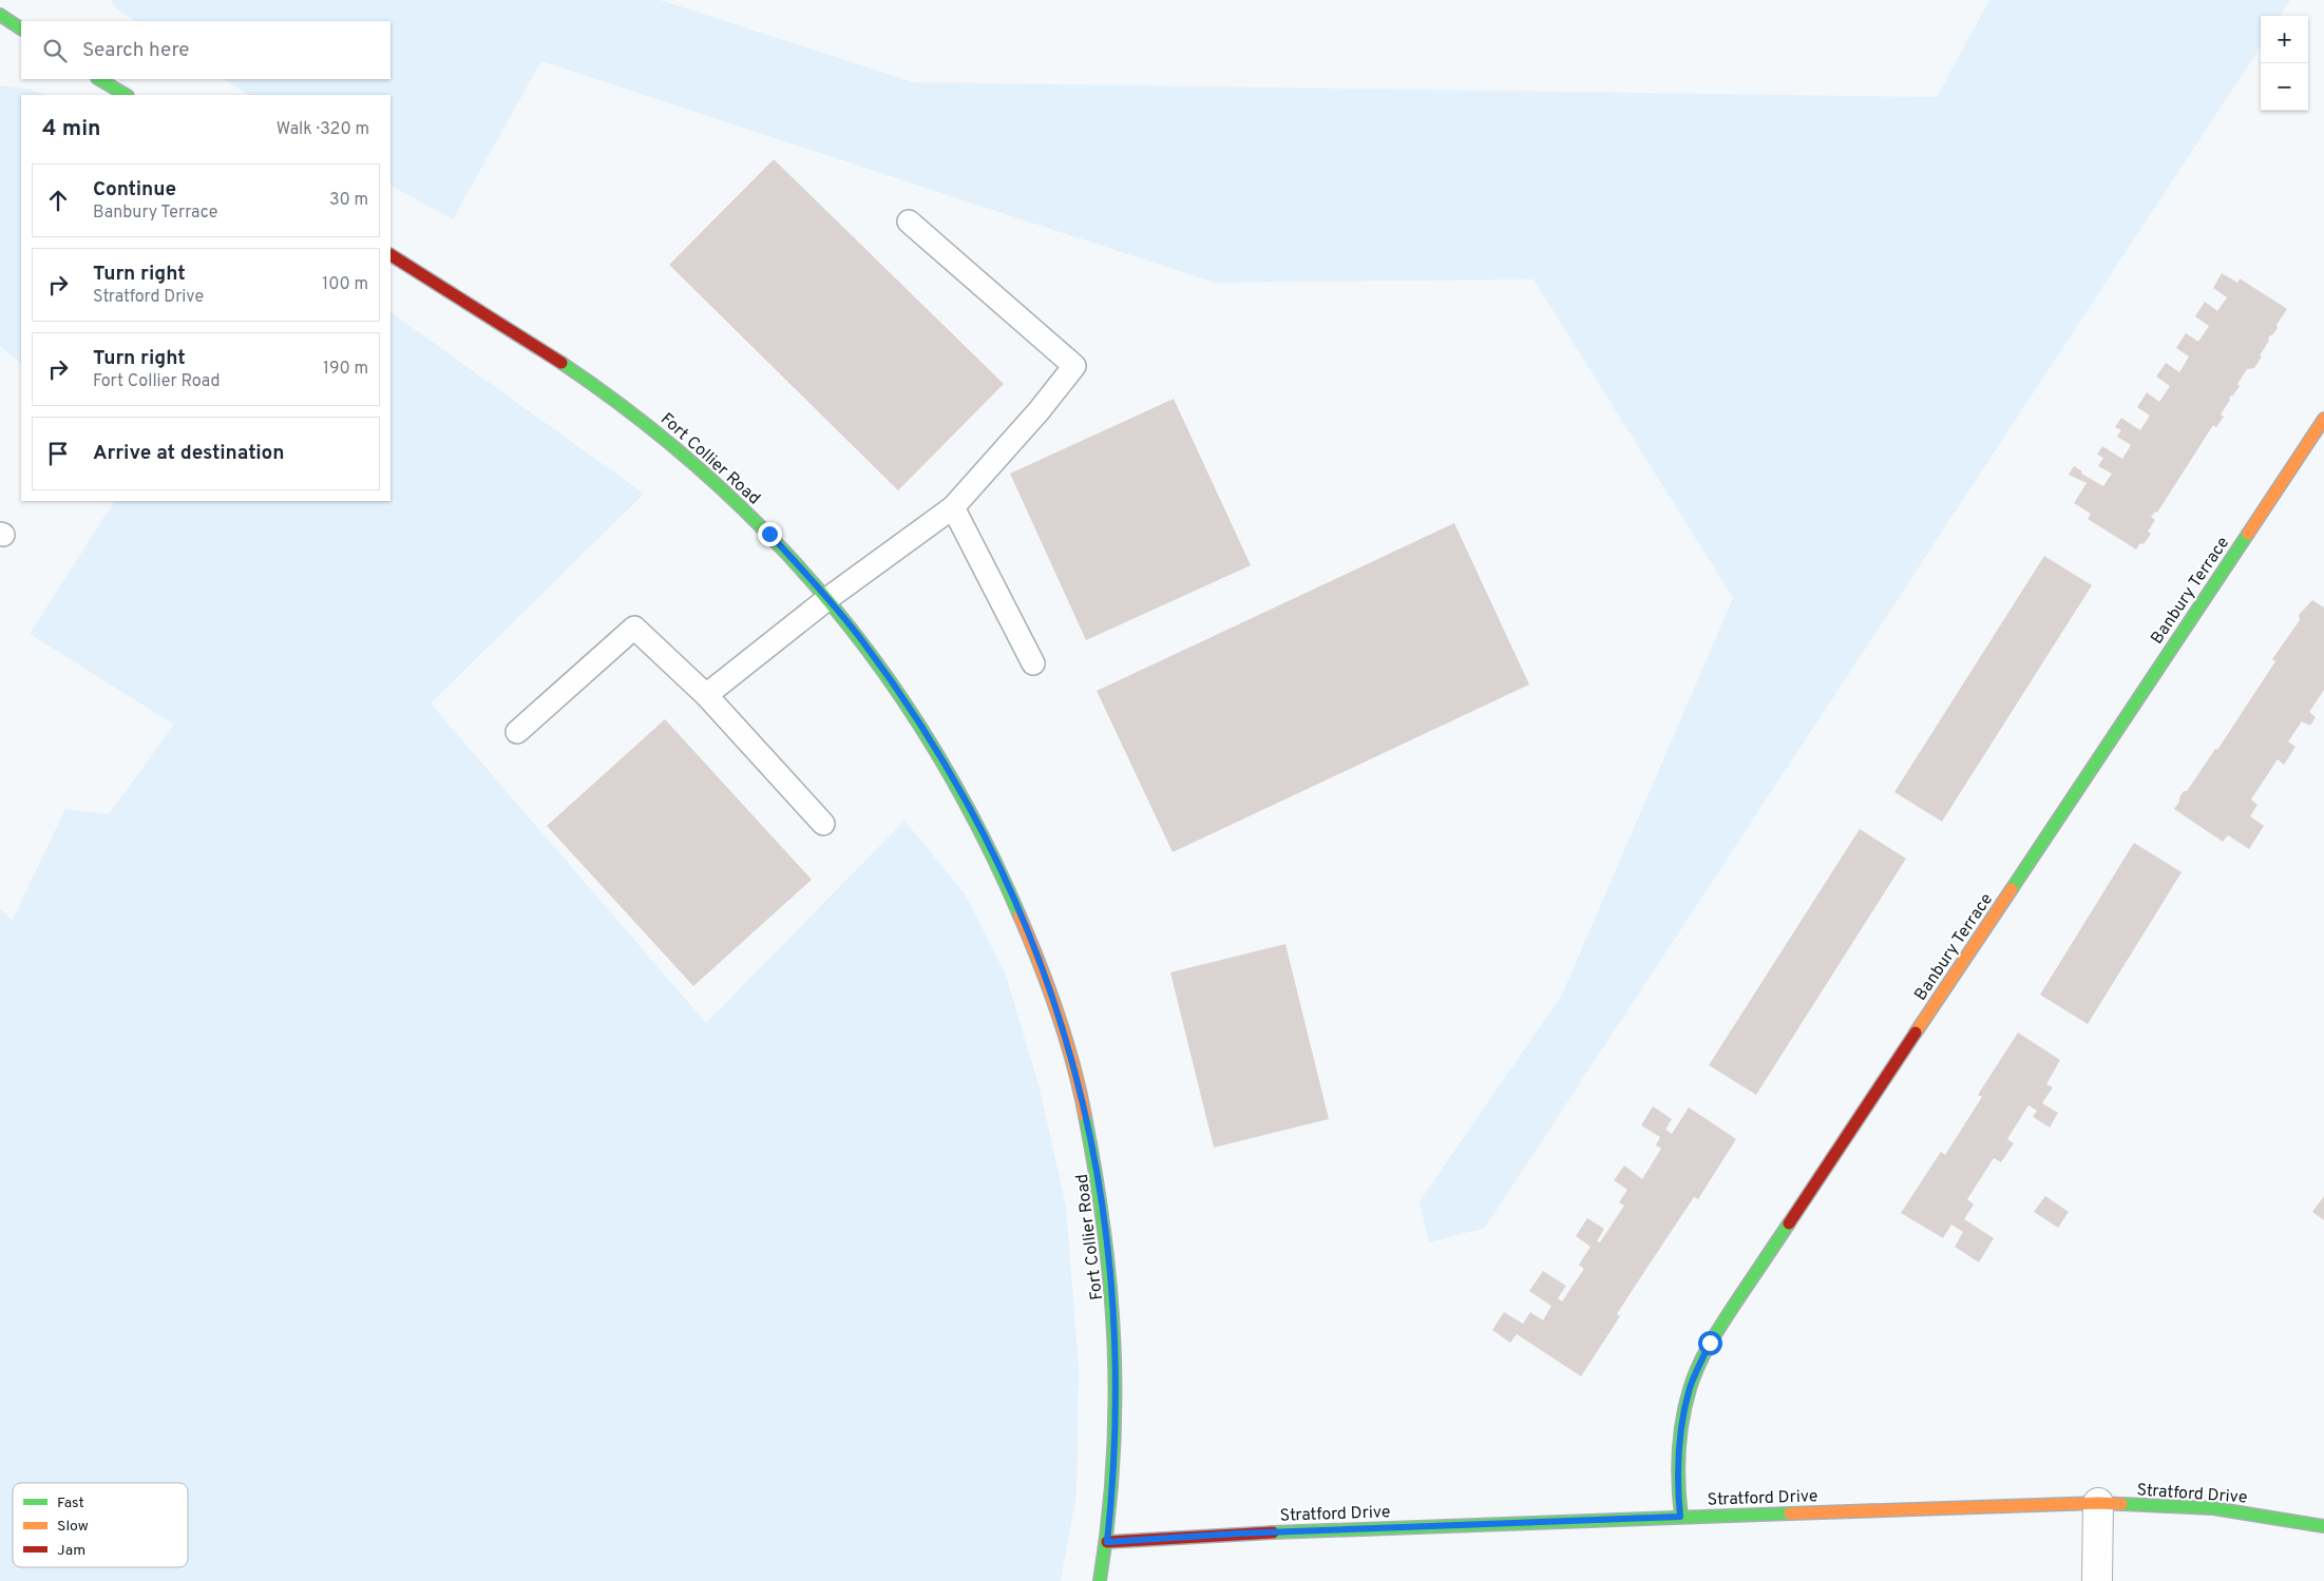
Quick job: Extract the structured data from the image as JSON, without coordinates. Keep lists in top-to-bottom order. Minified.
{"streets":{"street":["Fort Collier Road","Banbury Terrace","Stratford Drive"]},"crossings":[["Fort Collier Road","Stratford Drive"],["Banbury Terrace","Stratford Drive"]],"legend":["Fast","Slow","Jam"],"page":{"map_buttons":["+","−"],"search":"Search here","heading":["4 min","Walk · 320 m"],"list":[["Continue","Banbury Terrace","30 m"],["Turn right","Stratford Drive","100 m"],["Turn right","Fort Collier Road","190 m"],"Arrive at destination"]}}
